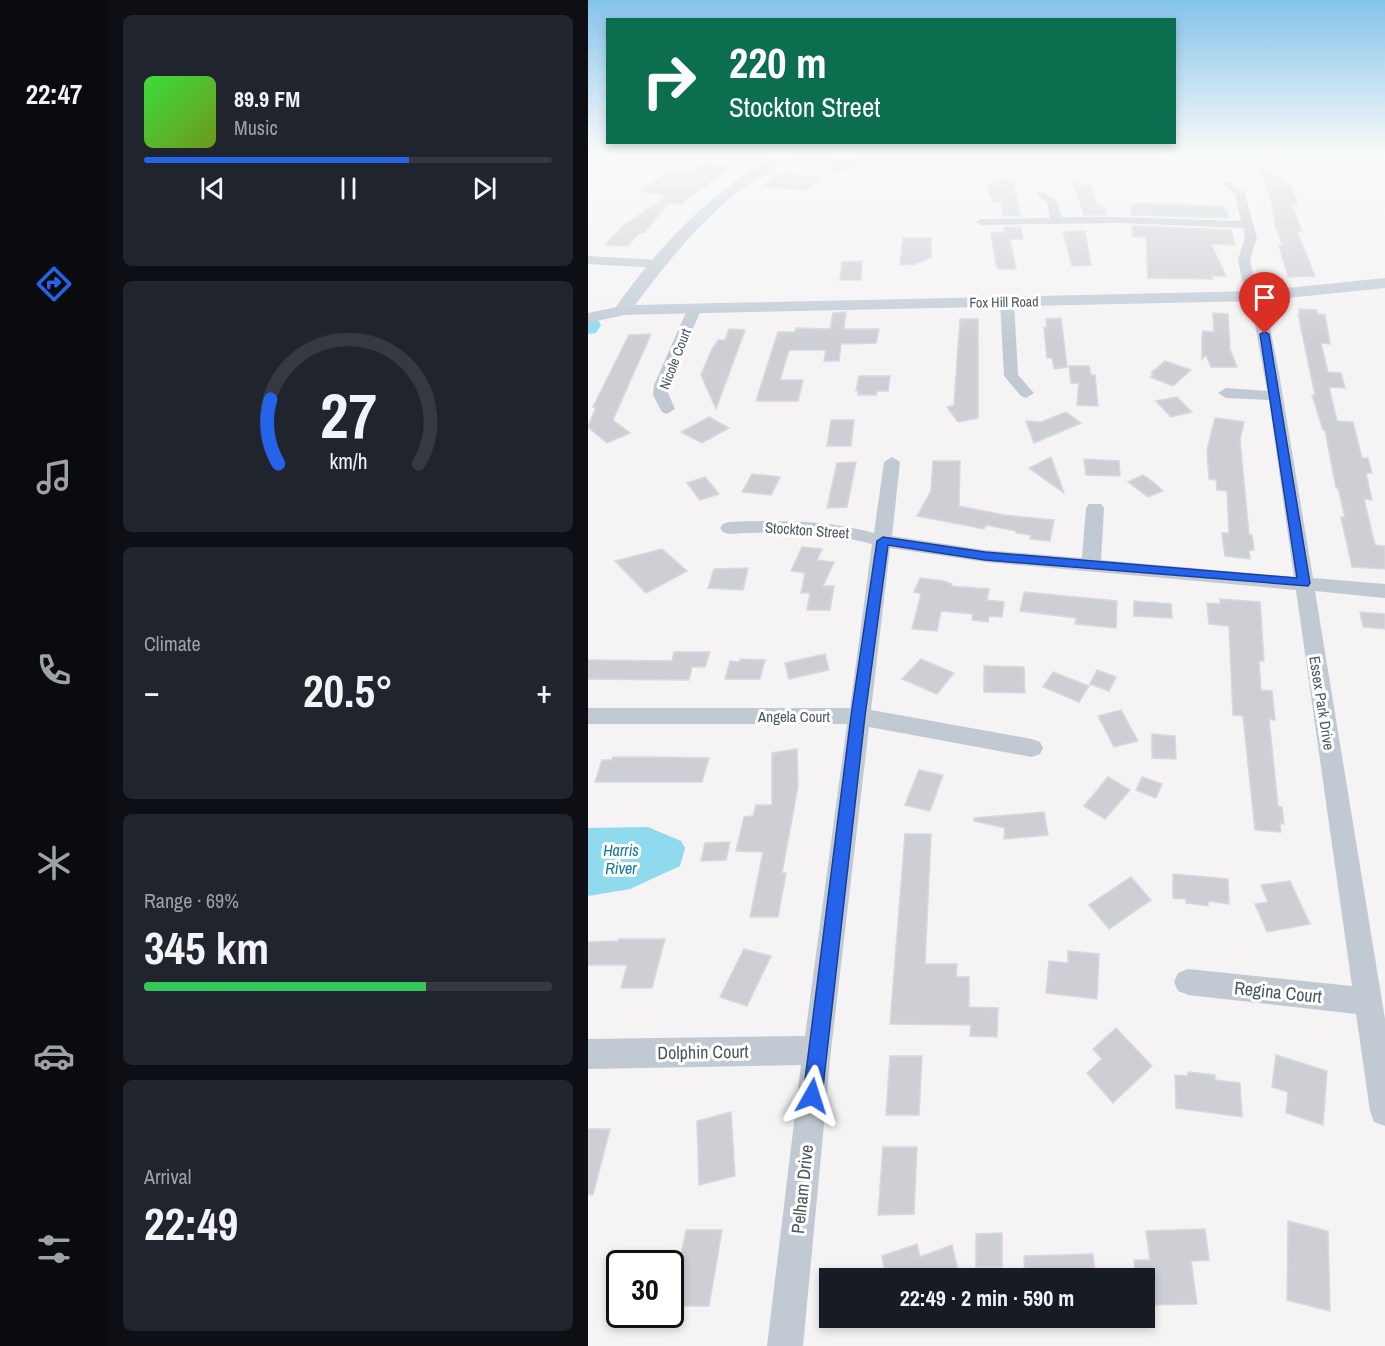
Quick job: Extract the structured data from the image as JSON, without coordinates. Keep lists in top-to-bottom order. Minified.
{"streets":{"main road":["Fox Hill Road"],"street":["Nicole Court","Stockton Street","Essex Park Drive","Angela Court","Regina Court","Dolphin Court","Pelham Drive"]},"crossings":[["Fox Hill Road","Nicole Court"],["Fox Hill Road","Essex Park Drive"],["Stockton Street","Essex Park Drive"],["Stockton Street","Pelham Drive"],["Essex Park Drive","Regina Court"],["Angela Court","Pelham Drive"],["Dolphin Court","Pelham Drive"]],"water":["Harris River"],"page":{"tabs":"22:47","turn":["220 m","Stockton Street"],"song":["89.9 FM","Music"],"tile":["Climate",["Range · 69%","345 km"],["Arrival","22:49"]],"heat":["−","20.5°","+"],"limit":"30","trip":"22:49 · 2 min · 590 m","gauge":["27","km/h"]}}
